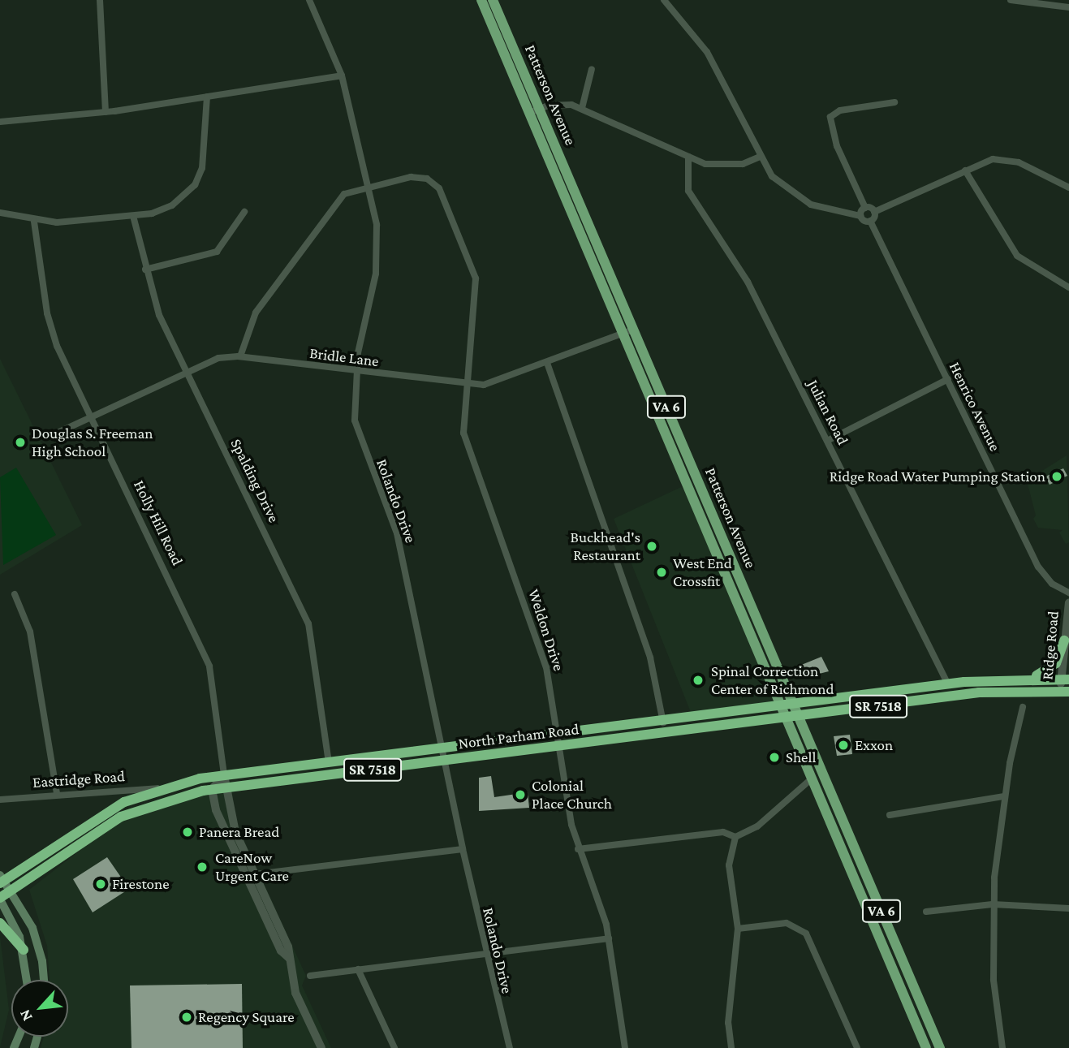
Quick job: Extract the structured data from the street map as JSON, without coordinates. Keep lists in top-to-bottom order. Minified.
{"streets":{"highway":["SR 7518","North Parham Road"],"main road":["Patterson Avenue","VA 6"],"street":["Bridle Lane","Henrico Avenue","Julian Road","Spalding Drive","Rolando Drive","Holly Hill Road","Weldon Drive","Ridge Road","Eastridge Road"]},"crossings":[["Patterson Avenue","Bridle Lane"],["Patterson Avenue","North Parham Road"],["Bridle Lane","Spalding Drive"],["Bridle Lane","Rolando Drive"],["Bridle Lane","Holly Hill Road"],["Bridle Lane","Weldon Drive"],["Julian Road","North Parham Road"],["Spalding Drive","North Parham Road"],["Rolando Drive","Weldon Drive"],["Rolando Drive","North Parham Road"],["Holly Hill Road","North Parham Road"],["Weldon Drive","North Parham Road"],["Ridge Road","North Parham Road"],["North Parham Road","Eastridge Road"]],"places":["Douglas S. Freeman High School","Ridge Road Water Pumping Station","Buckhead's Restaurant","West End Crossfit","Spinal Correction Center of Richmond","Exxon","Shell","Colonial Place Church","Panera Bread","CareNow Urgent Care","Firestone","Regency Square"],"north":"bottom left"}
